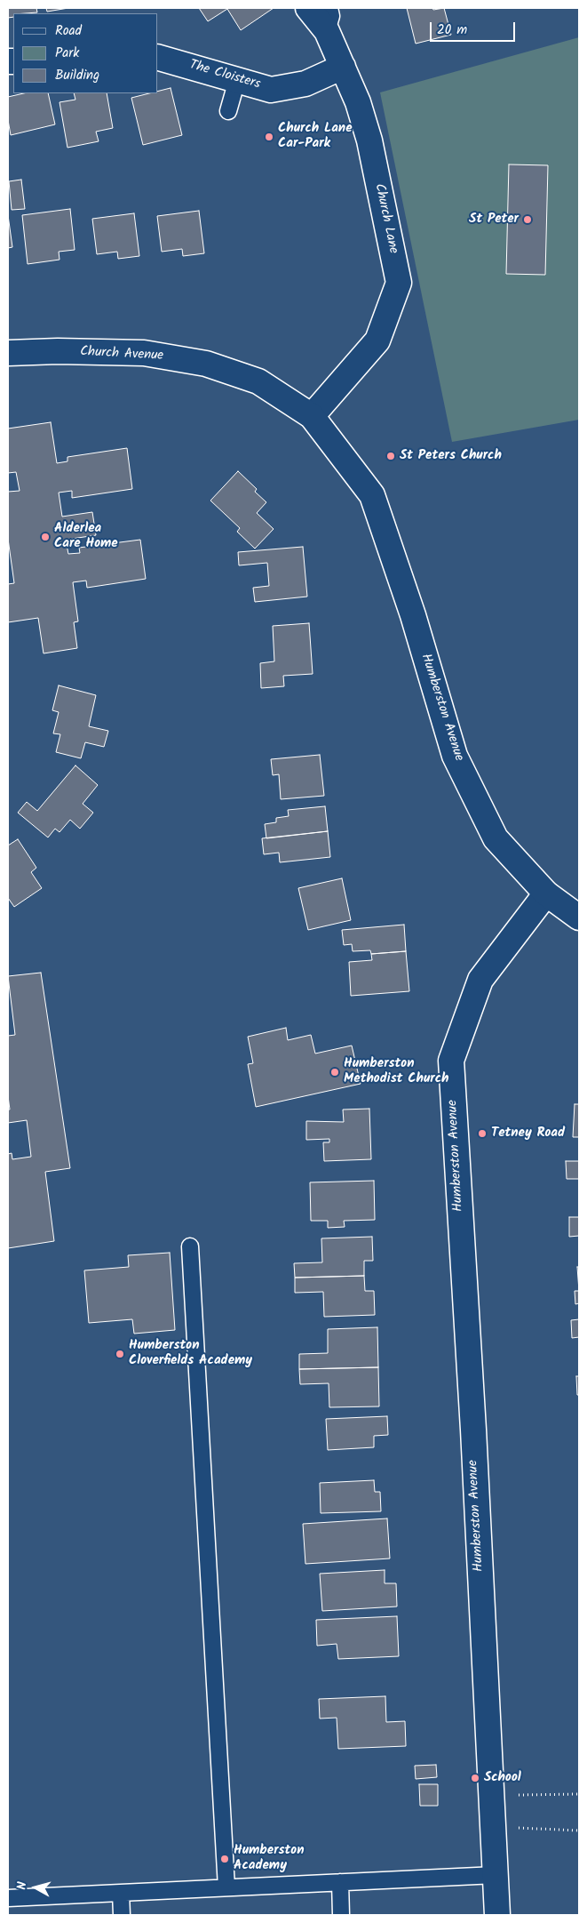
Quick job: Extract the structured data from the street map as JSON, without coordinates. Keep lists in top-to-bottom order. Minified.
{"streets":{"main road":["The Cloisters","Church Lane","Church Avenue","Humberston Avenue"]},"crossings":[["The Cloisters","Church Lane"],["Church Lane","Humberston Avenue"],["Church Avenue","Humberston Avenue"]],"places":["Church Lane Car-Park","St Peter","St Peters Church","Alderlea Care Home","Humberston Methodist Church","Tetney Road","Humberston Cloverfields Academy","School","Humberston Academy"],"legend":["Road","Park","Building"],"scale_bar":"20 m","north":"left"}
